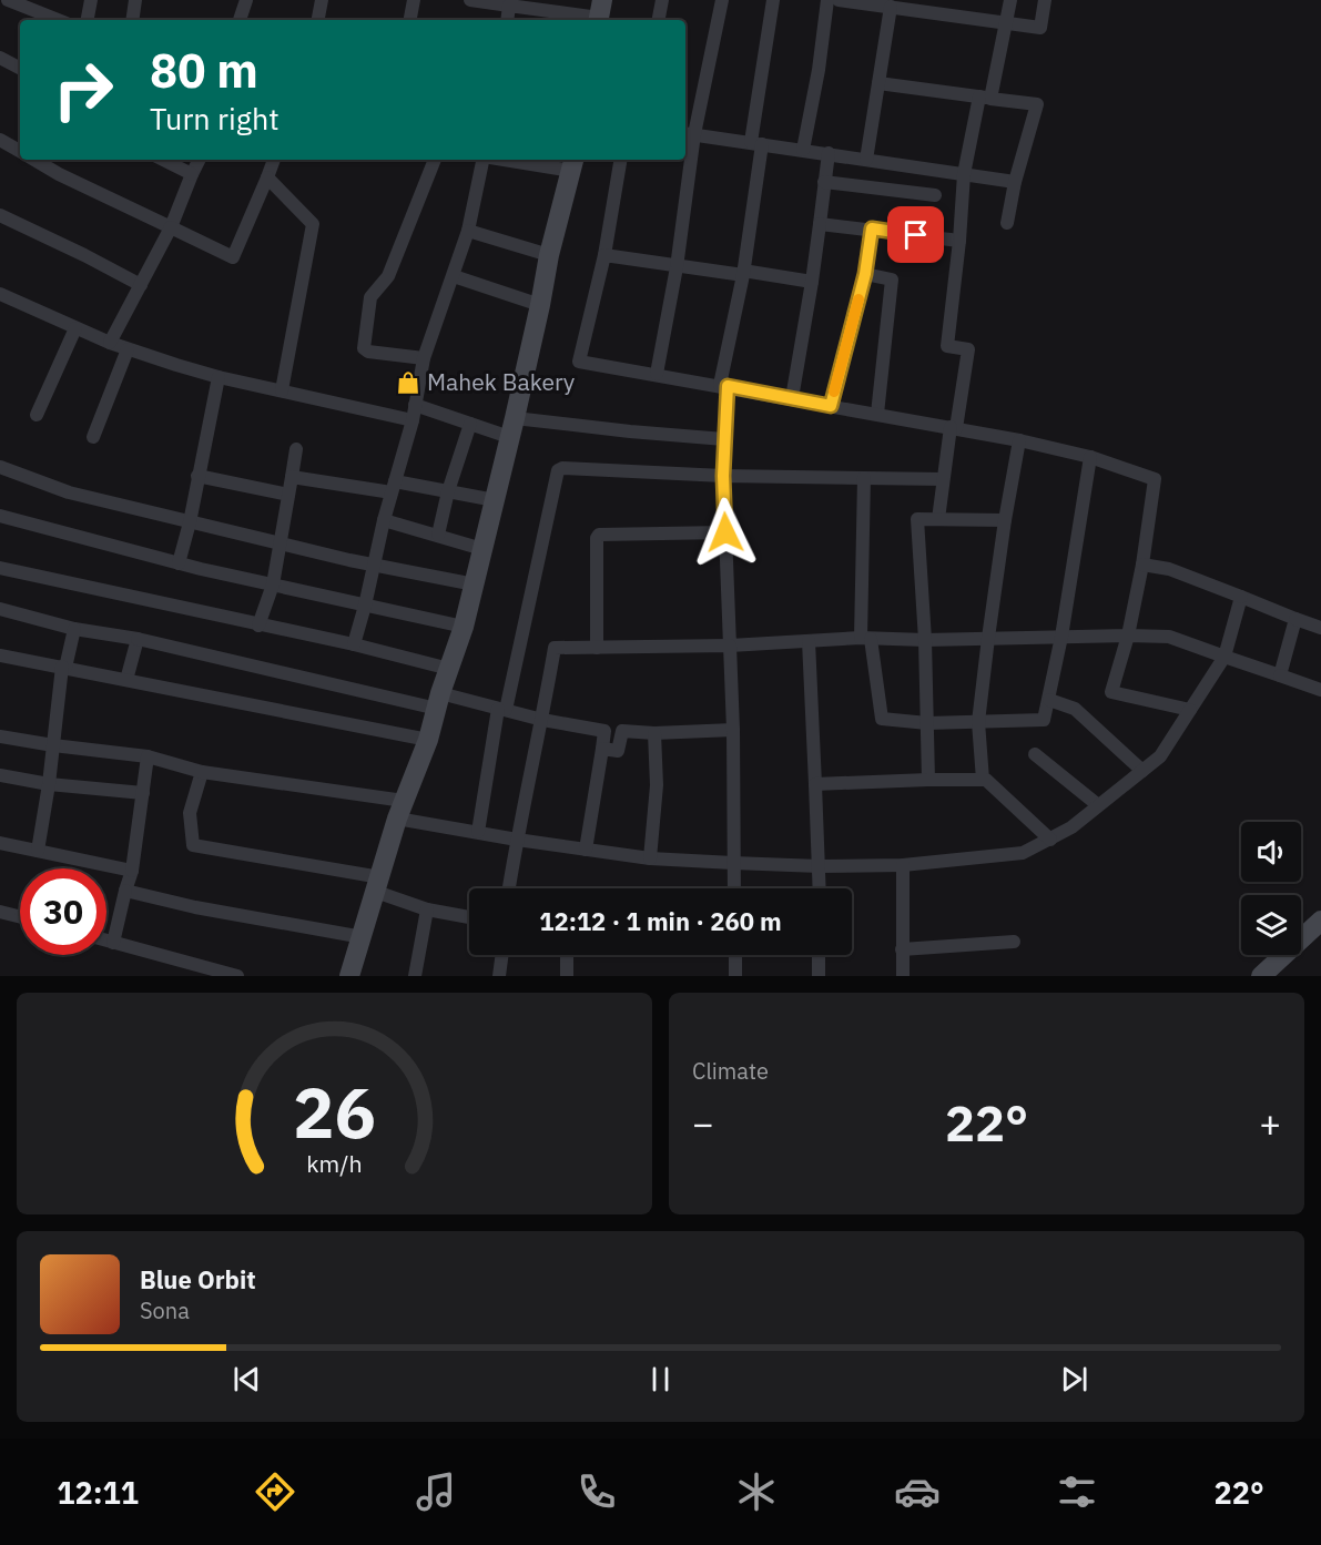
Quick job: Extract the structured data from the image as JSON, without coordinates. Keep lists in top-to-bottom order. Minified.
{"places":{"shop":["Mahek Bakery"]},"page":{"turn":["80 m","Turn right"],"limit":"30","trip":"12:12 · 1 min · 260 m","tile":"Climate","heat":["−","22°","+"],"song":["Blue Orbit","Sona"],"tabs":["12:11","22°"],"gauge":["26","km/h"]}}
